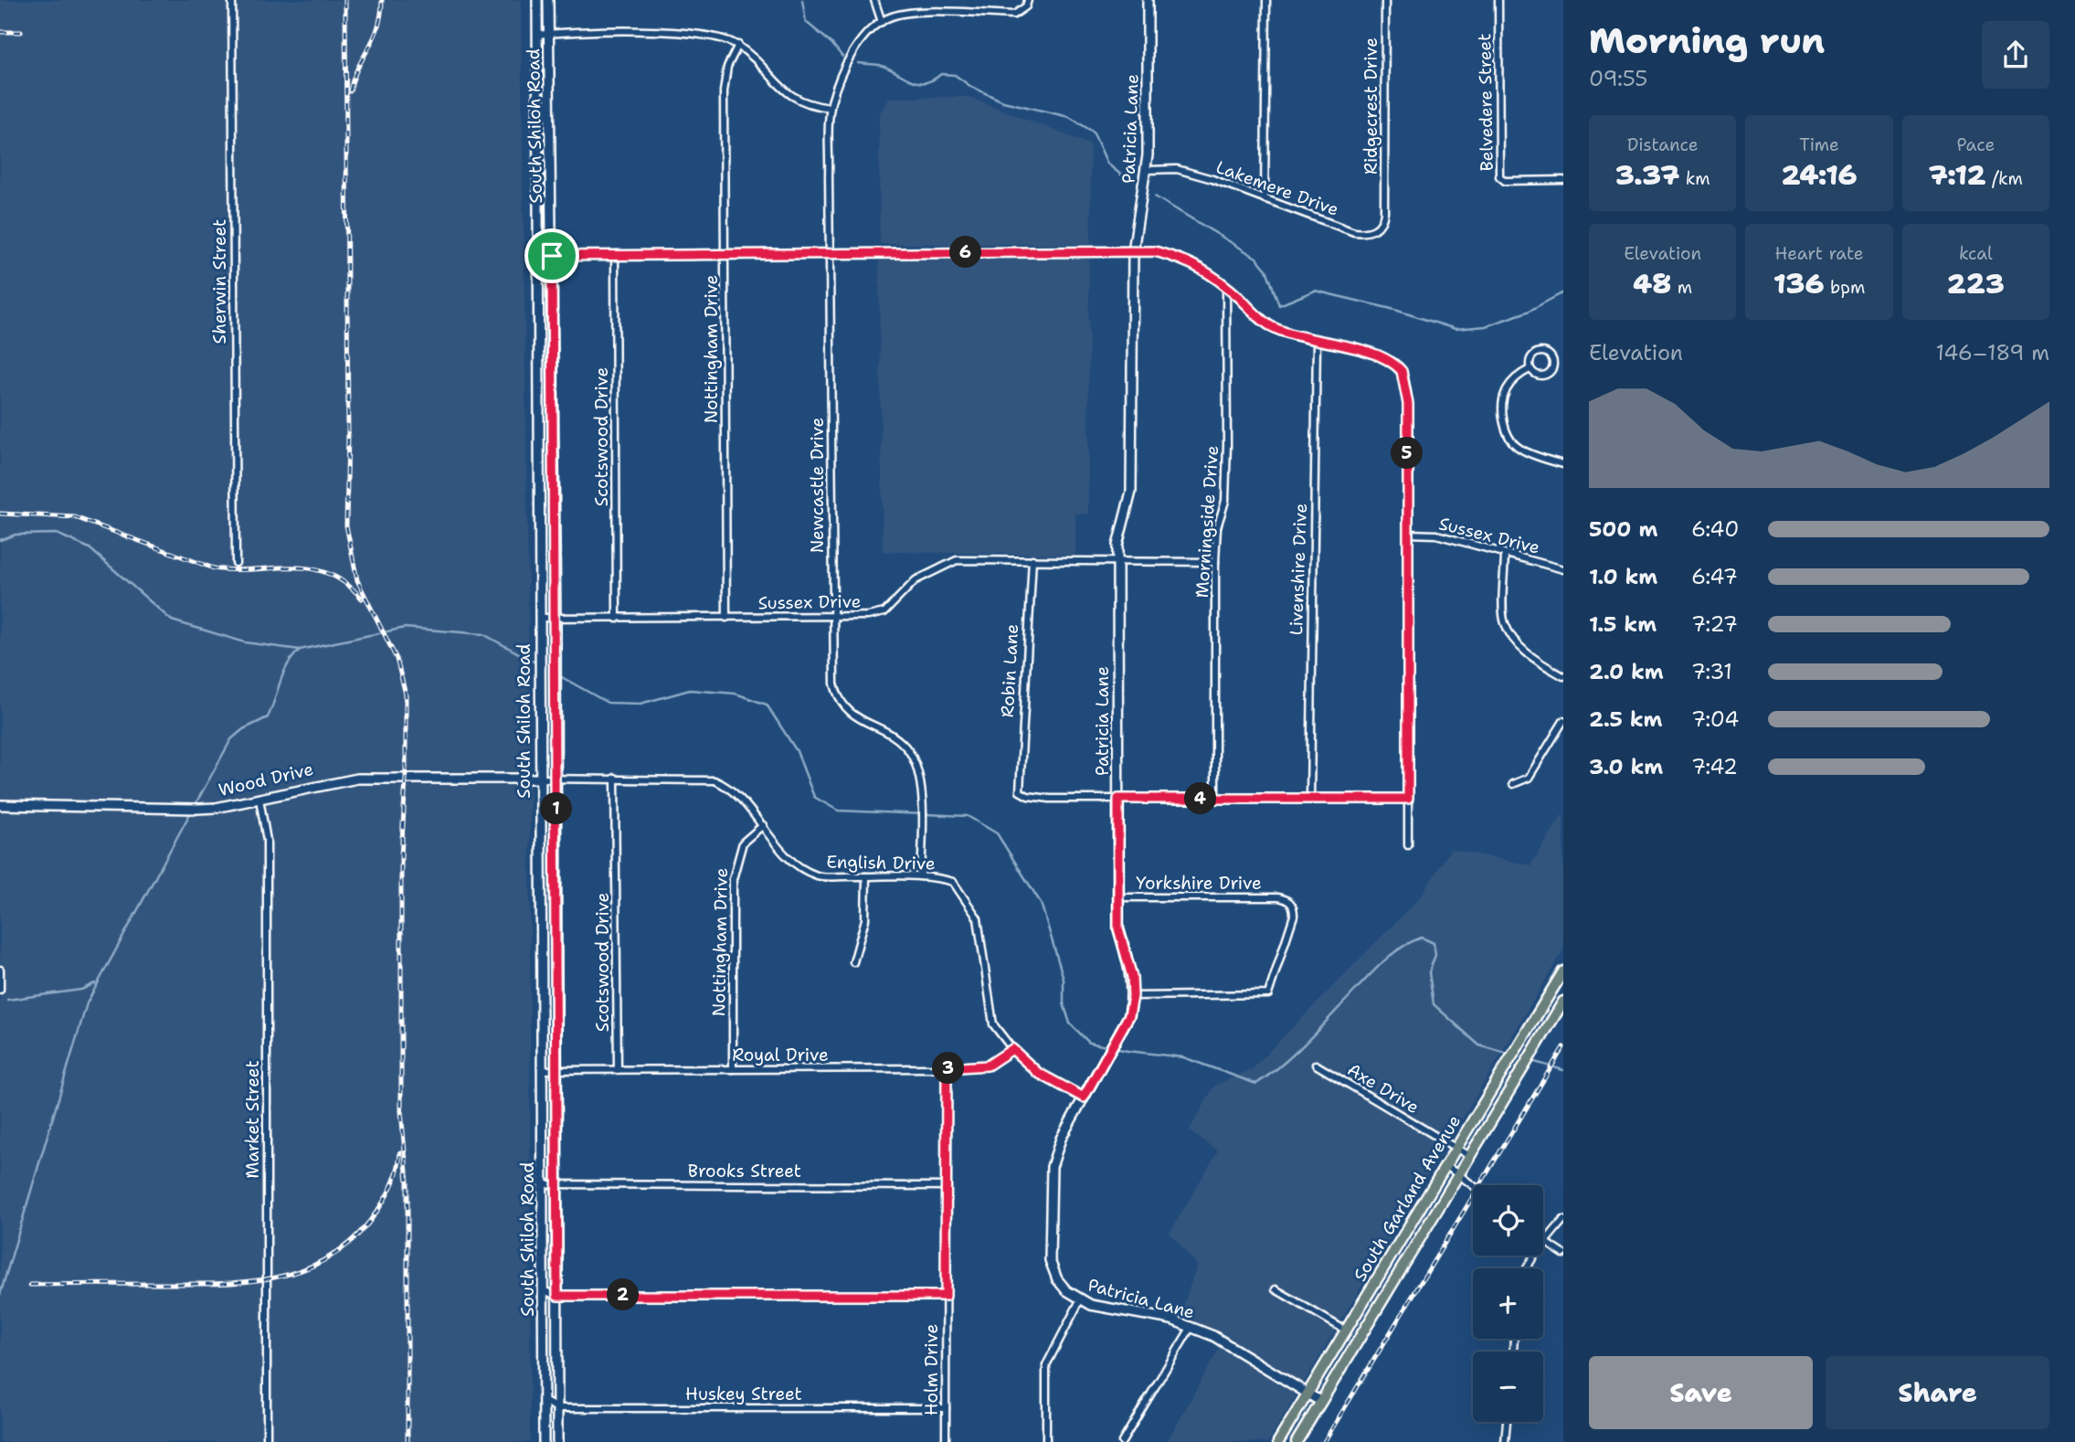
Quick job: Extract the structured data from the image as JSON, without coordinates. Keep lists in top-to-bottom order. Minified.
{"streets":{"main road":["South Shiloh Road","Patricia Lane","Wood Drive","South Garland Avenue"],"street":["Belvedere Street","Ridgecrest Drive","Lakemere Drive","Sherwin Street","Nottingham Drive","Scotswood Drive","Newcastle Drive","Morningside Drive","Sussex Drive","Livenshire Drive","Robin Lane","English Drive","Yorkshire Drive","Royal Drive","Axe Drive","Market Street","Brooks Street","Holm Drive","Huskey Street"]},"crossings":[["Ridgecrest Drive","Lakemere Drive"],["South Shiloh Road","Sussex Drive"],["South Shiloh Road","Wood Drive"],["South Shiloh Road","English Drive"],["South Shiloh Road","Royal Drive"],["South Shiloh Road","Brooks Street"],["South Shiloh Road","Huskey Street"],["Patricia Lane","Lakemere Drive"],["Patricia Lane","Sussex Drive"],["Patricia Lane","Robin Lane"],["Patricia Lane","English Drive"],["Patricia Lane","Yorkshire Drive"],["Patricia Lane","South Garland Avenue"],["Nottingham Drive","Sussex Drive"],["Nottingham Drive","English Drive"],["Nottingham Drive","Royal Drive"],["Scotswood Drive","Sussex Drive"],["Scotswood Drive","English Drive"],["Scotswood Drive","Royal Drive"],["Newcastle Drive","Sussex Drive"],["Newcastle Drive","English Drive"],["Morningside Drive","Sussex Drive"],["Sussex Drive","Robin Lane"],["Wood Drive","English Drive"],["Wood Drive","Market Street"],["English Drive","Royal Drive"],["Royal Drive","Holm Drive"],["Axe Drive","South Garland Avenue"],["Brooks Street","Holm Drive"],["Holm Drive","Huskey Street"]],"page":{"heading":["Morning run","09:55"],"stats":[["Distance","3.37 km"],["Time","24:16"],["Pace","7:12 /km"],["Elevation","48 m"],["Heart rate","136 bpm"],["kcal","223"]],"pins":["6","5","4","1","3","2"],"chart":["Elevation","146–189 m"],"list":[{"name":"500 m","note":"6:40"},{"name":"1.0 km","note":"6:47"},{"name":"1.5 km","note":"7:27"},{"name":"2.0 km","note":"7:31"},{"name":"2.5 km","note":"7:04"},{"name":"3.0 km","note":"7:42"}],"map_buttons":["+","−"],"buttons":["Save","Share"]}}
